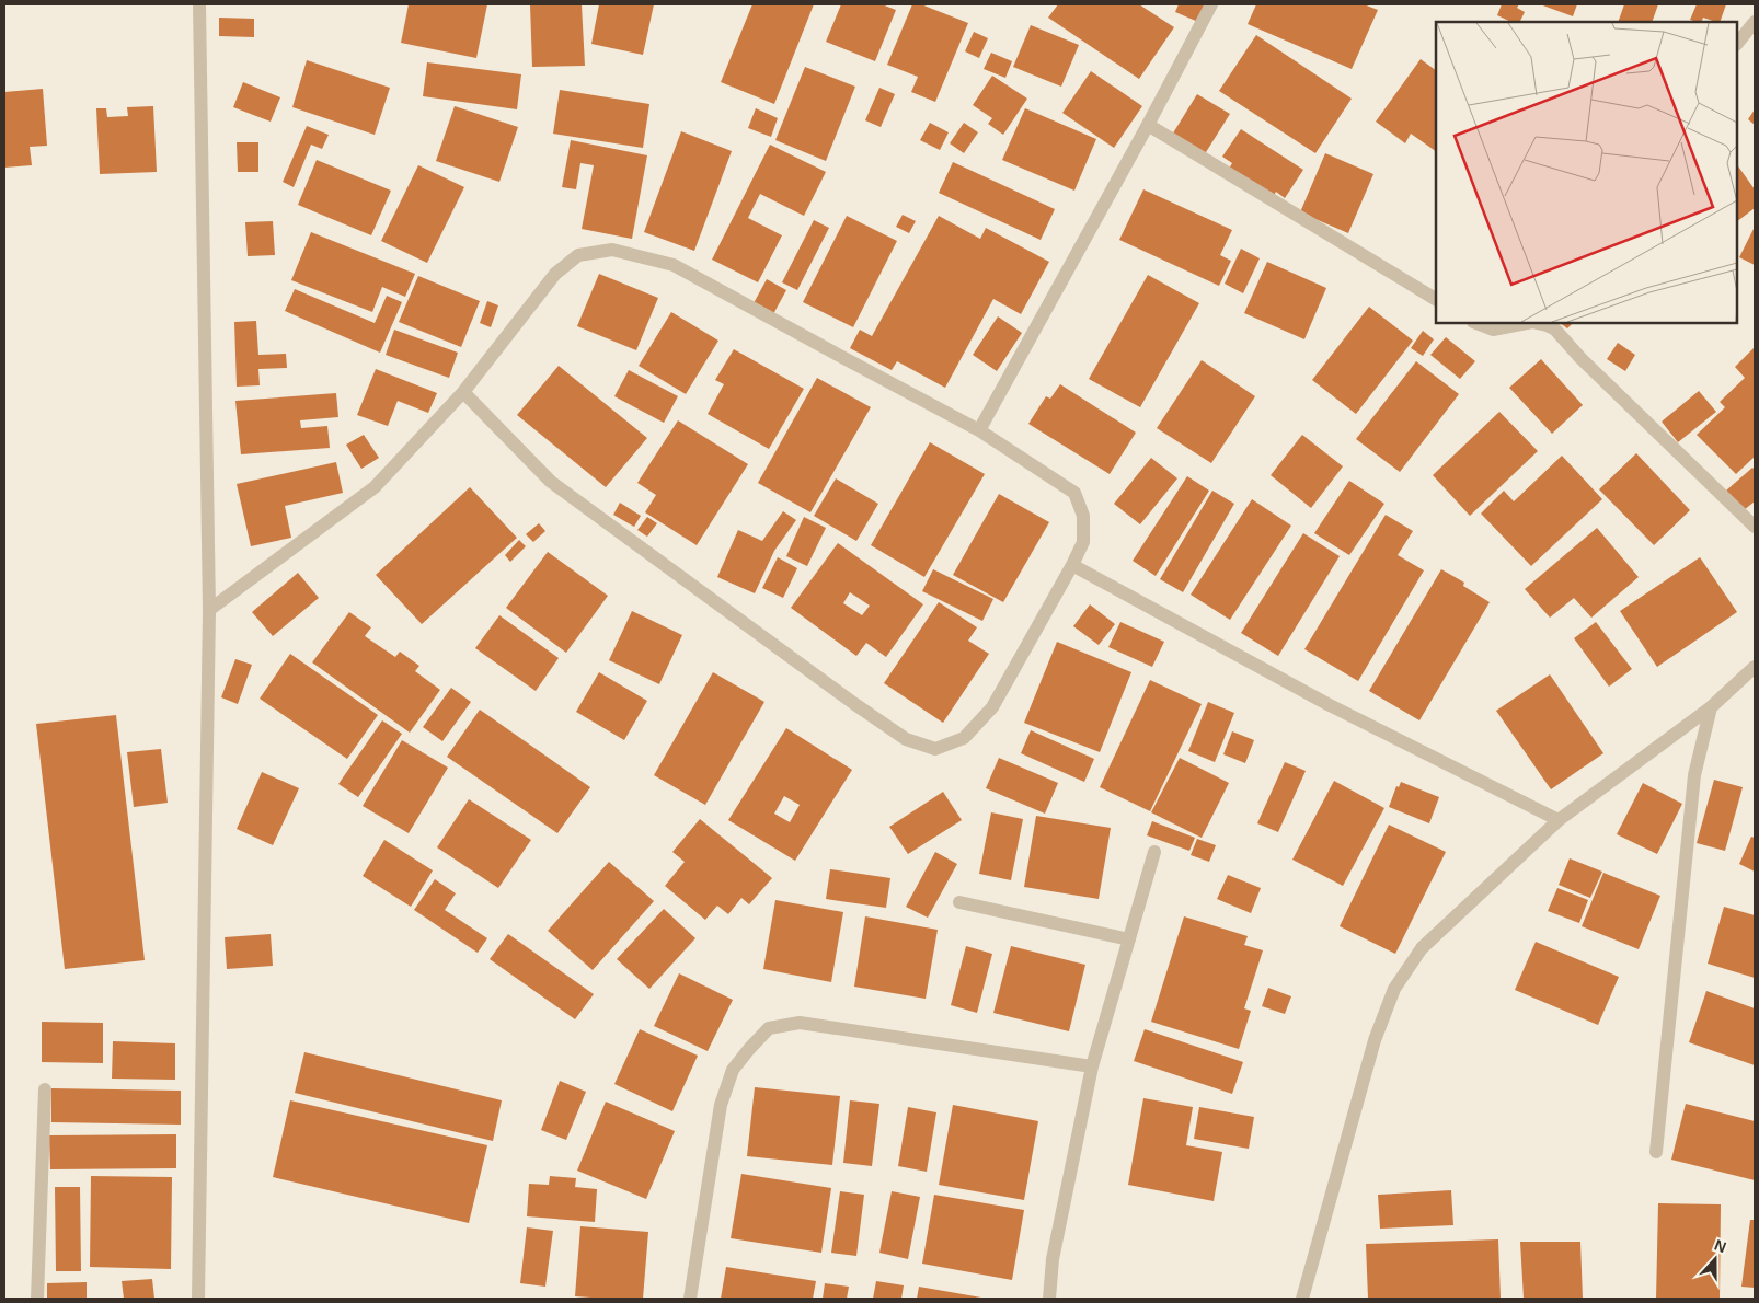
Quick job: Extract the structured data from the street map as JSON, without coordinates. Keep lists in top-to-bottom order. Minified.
{"north":"top"}
